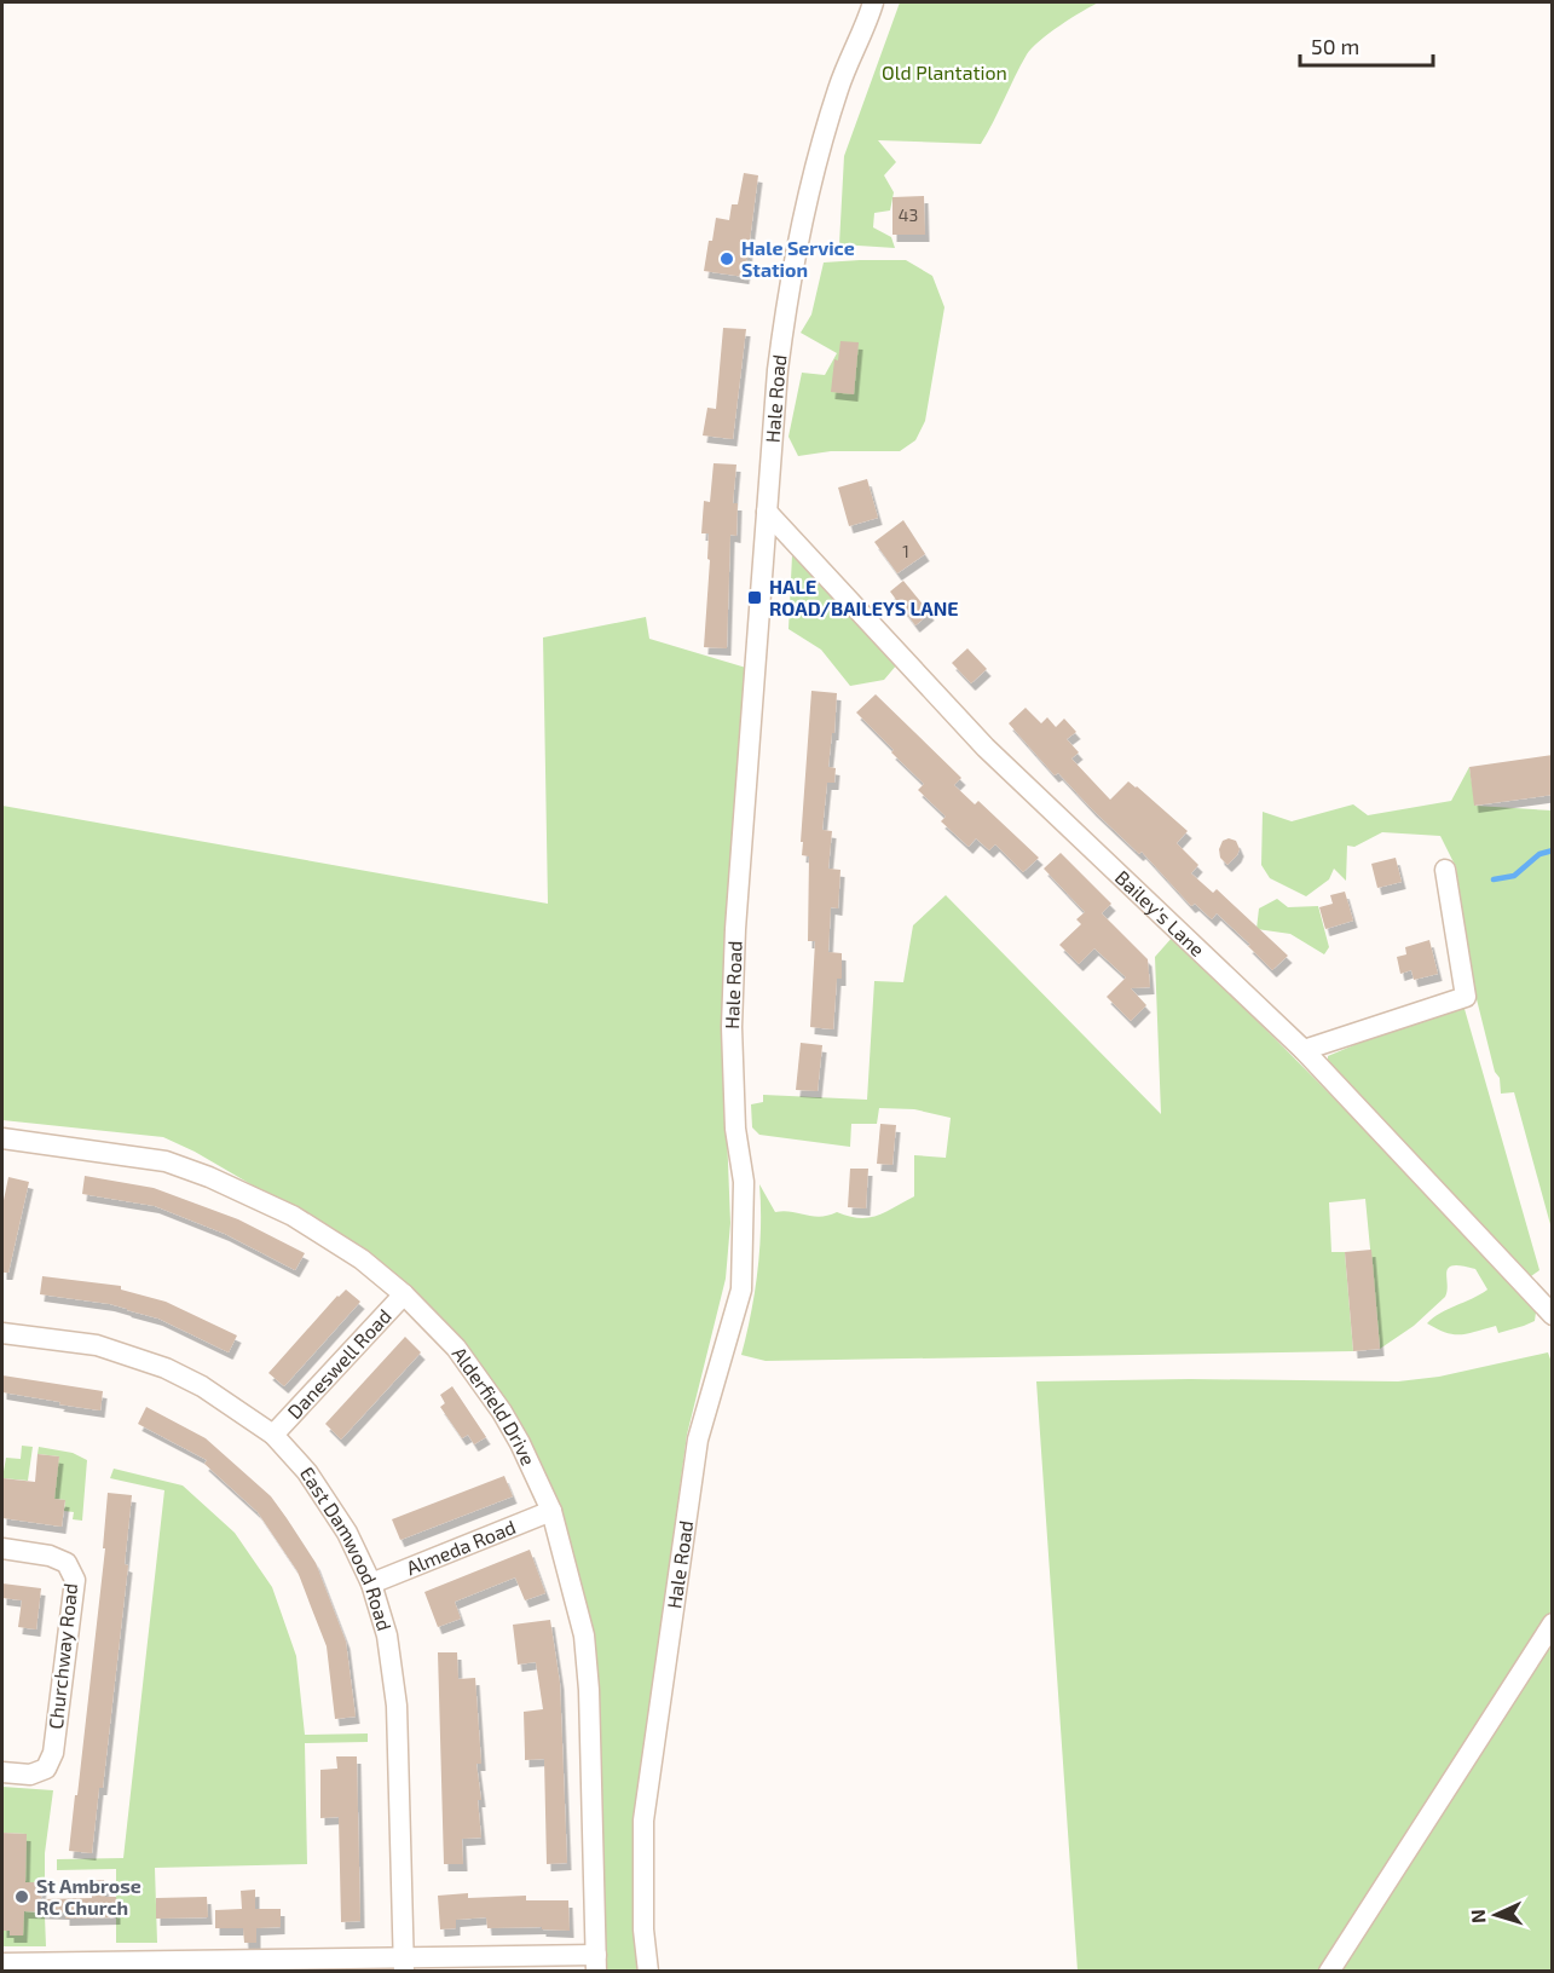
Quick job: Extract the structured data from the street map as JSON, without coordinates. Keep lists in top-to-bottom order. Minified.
{"streets":{"street":["Hale Road","Bailey's Lane","Daneswell Road","Alderfield Drive","Almeda Road","East Damwood Road","Churchway Road"]},"crossings":[["Hale Road","Bailey's Lane"],["Daneswell Road","Alderfield Drive"],["Daneswell Road","East Damwood Road"],["Alderfield Drive","Almeda Road"],["Almeda Road","East Damwood Road"]],"parks":["Old Plantation"],"places":{"other":["Hale Service Station","St Ambrose RC Church"],"transit":["HALE ROAD/BAILEYS LANE"]},"house_numbers":["43","1"],"scale_bar":"50 m","north":"left"}
